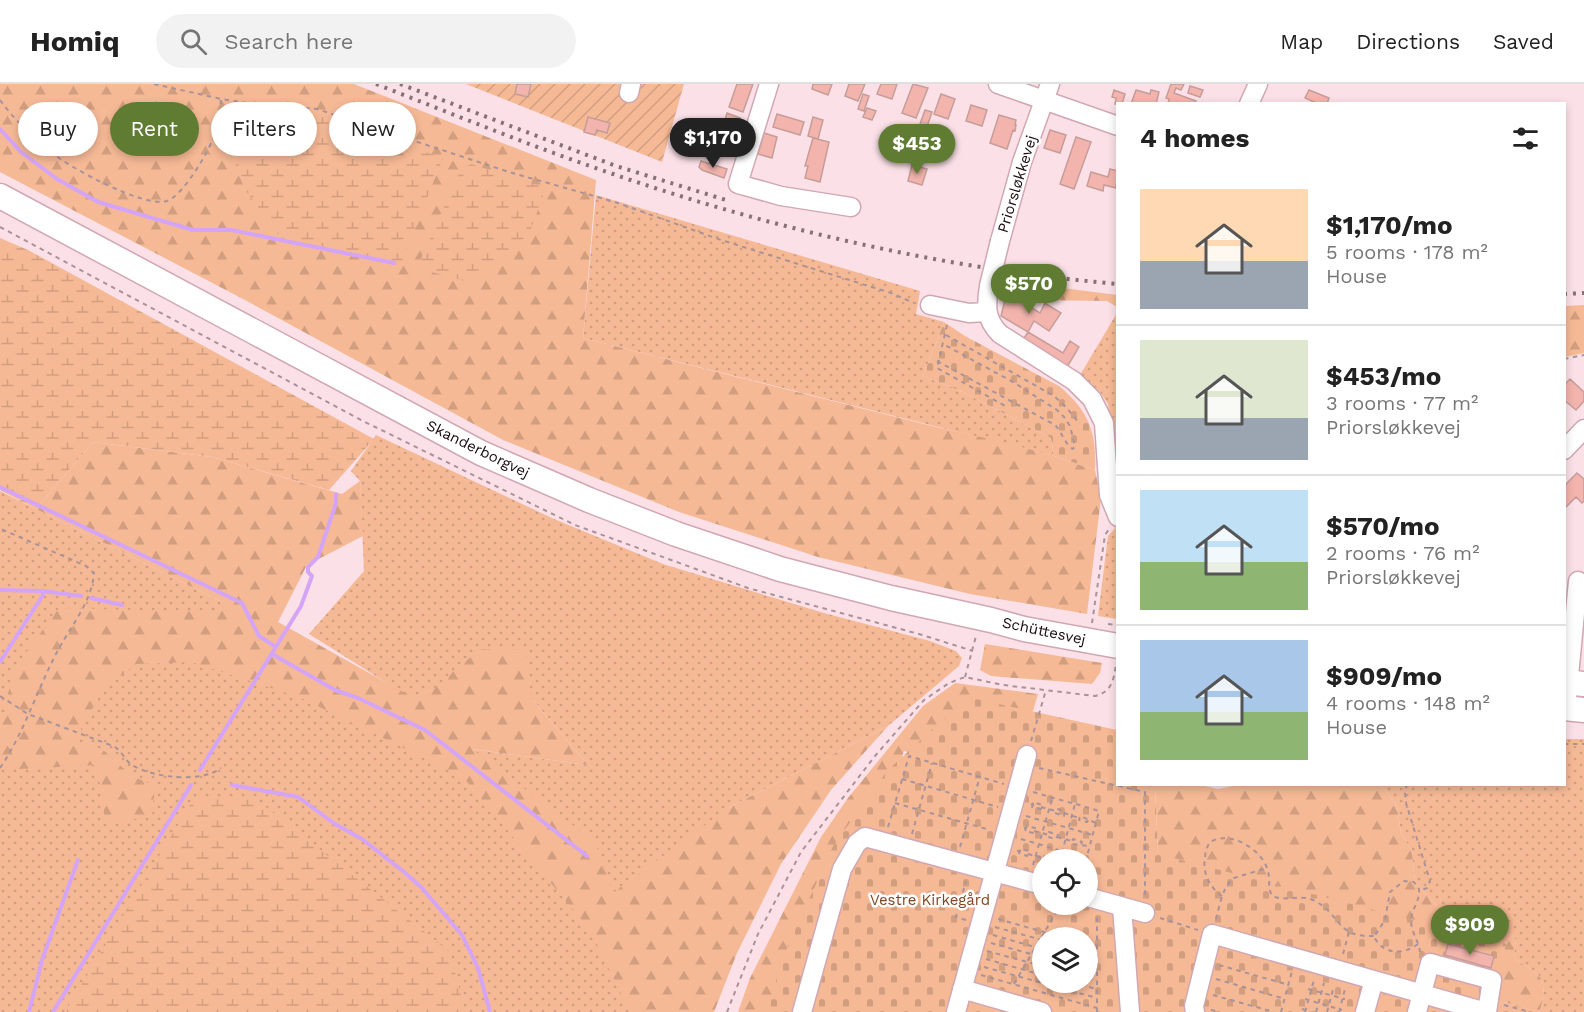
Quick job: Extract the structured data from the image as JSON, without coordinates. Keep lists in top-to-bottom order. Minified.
{"streets":{"main road":["Skanderborgvej","Schüttesvej"],"street":["Priorsløkkevej"]},"crossings":[["Skanderborgvej","Schüttesvej"]],"parks":["Vestre Kirkegård"],"page":{"header":"Homiq","search":"Search here","nav":["Map","Directions","Saved"],"chip":["Buy","Rent","Filters","New"],"heading":"4 homes","price":["$1,170","$453","$570","$909"],"list":[{"name":"$1,170/mo","note":"5 rooms · 178 m² · House"},{"name":"$453/mo","note":"3 rooms · 77 m² · Priorsløkkevej"},{"name":"$570/mo","note":"2 rooms · 76 m² · Priorsløkkevej"},{"name":"$909/mo","note":"4 rooms · 148 m² · House"}]}}
